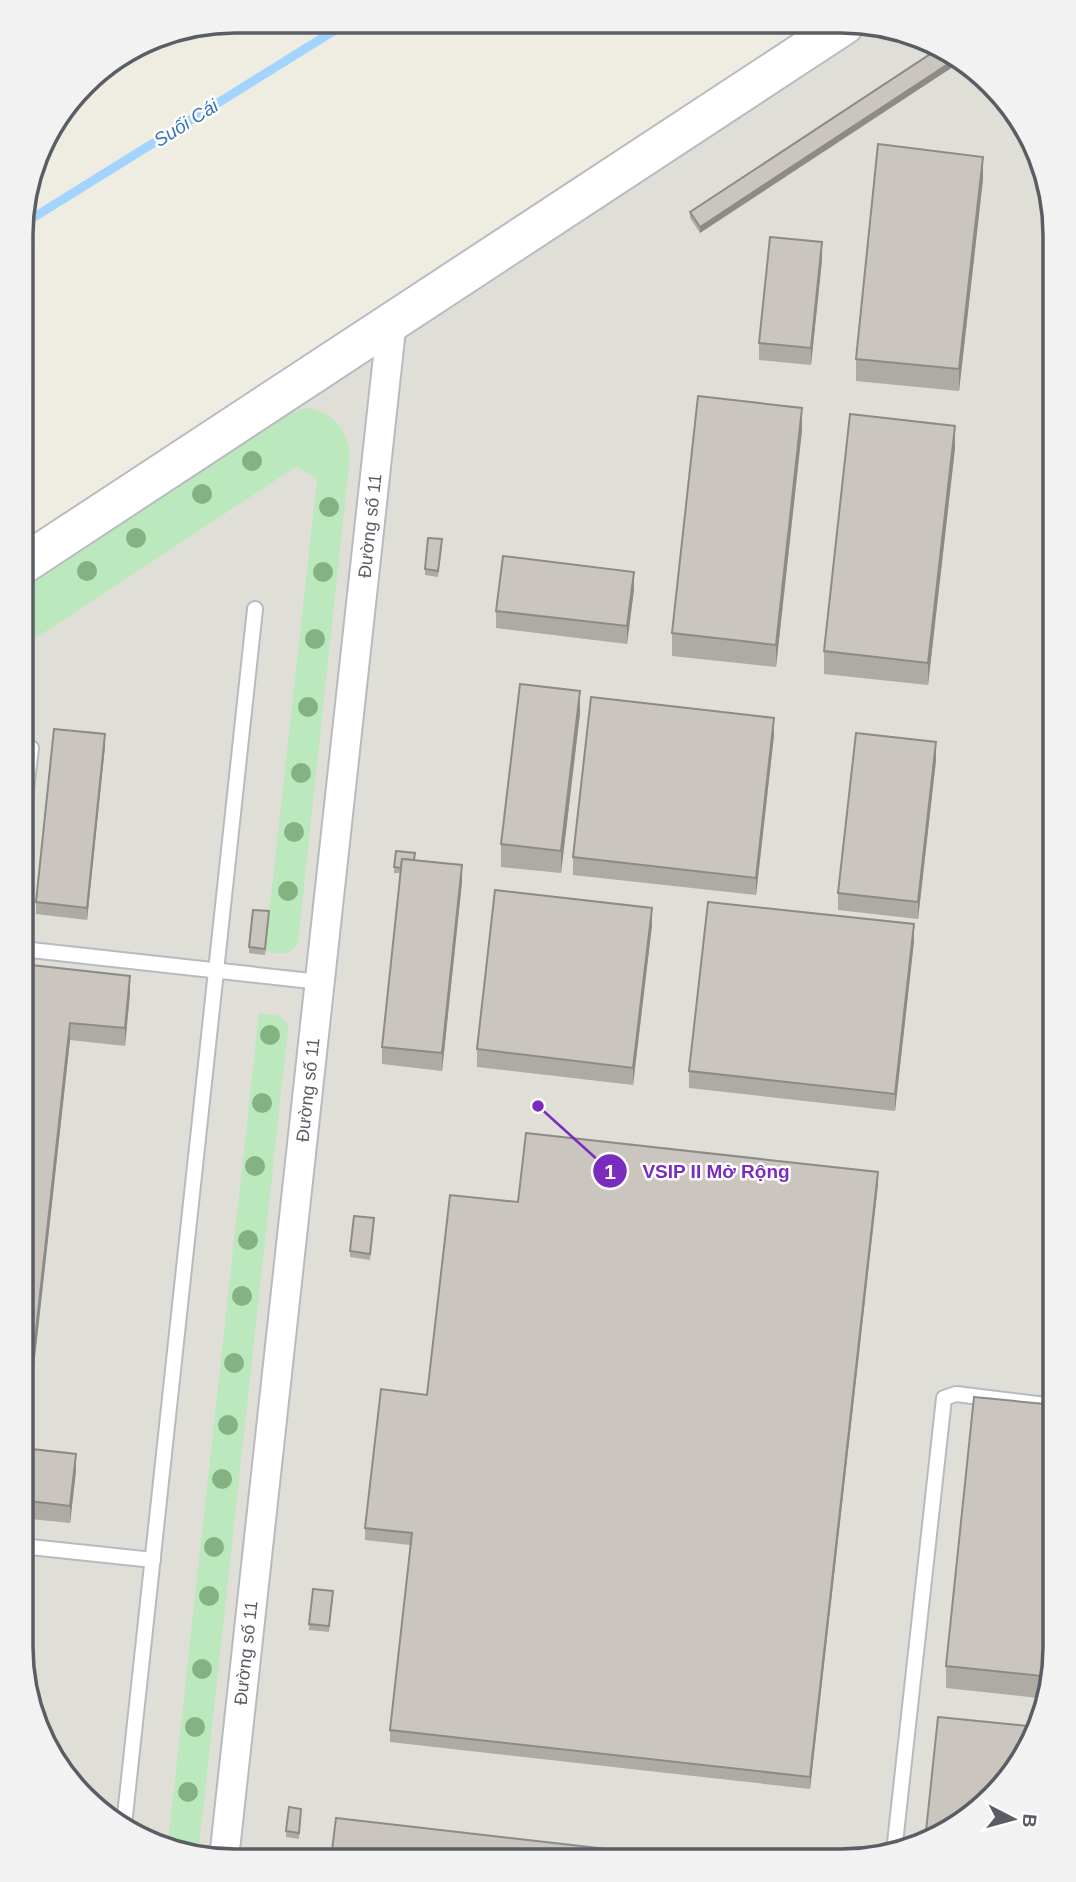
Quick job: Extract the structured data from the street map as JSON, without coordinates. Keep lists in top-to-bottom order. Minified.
{"streets":{"street":["Đường số 11"]},"water":["Suối Cái"],"places":["VSIP II Mở Rộng"],"north":"right"}
